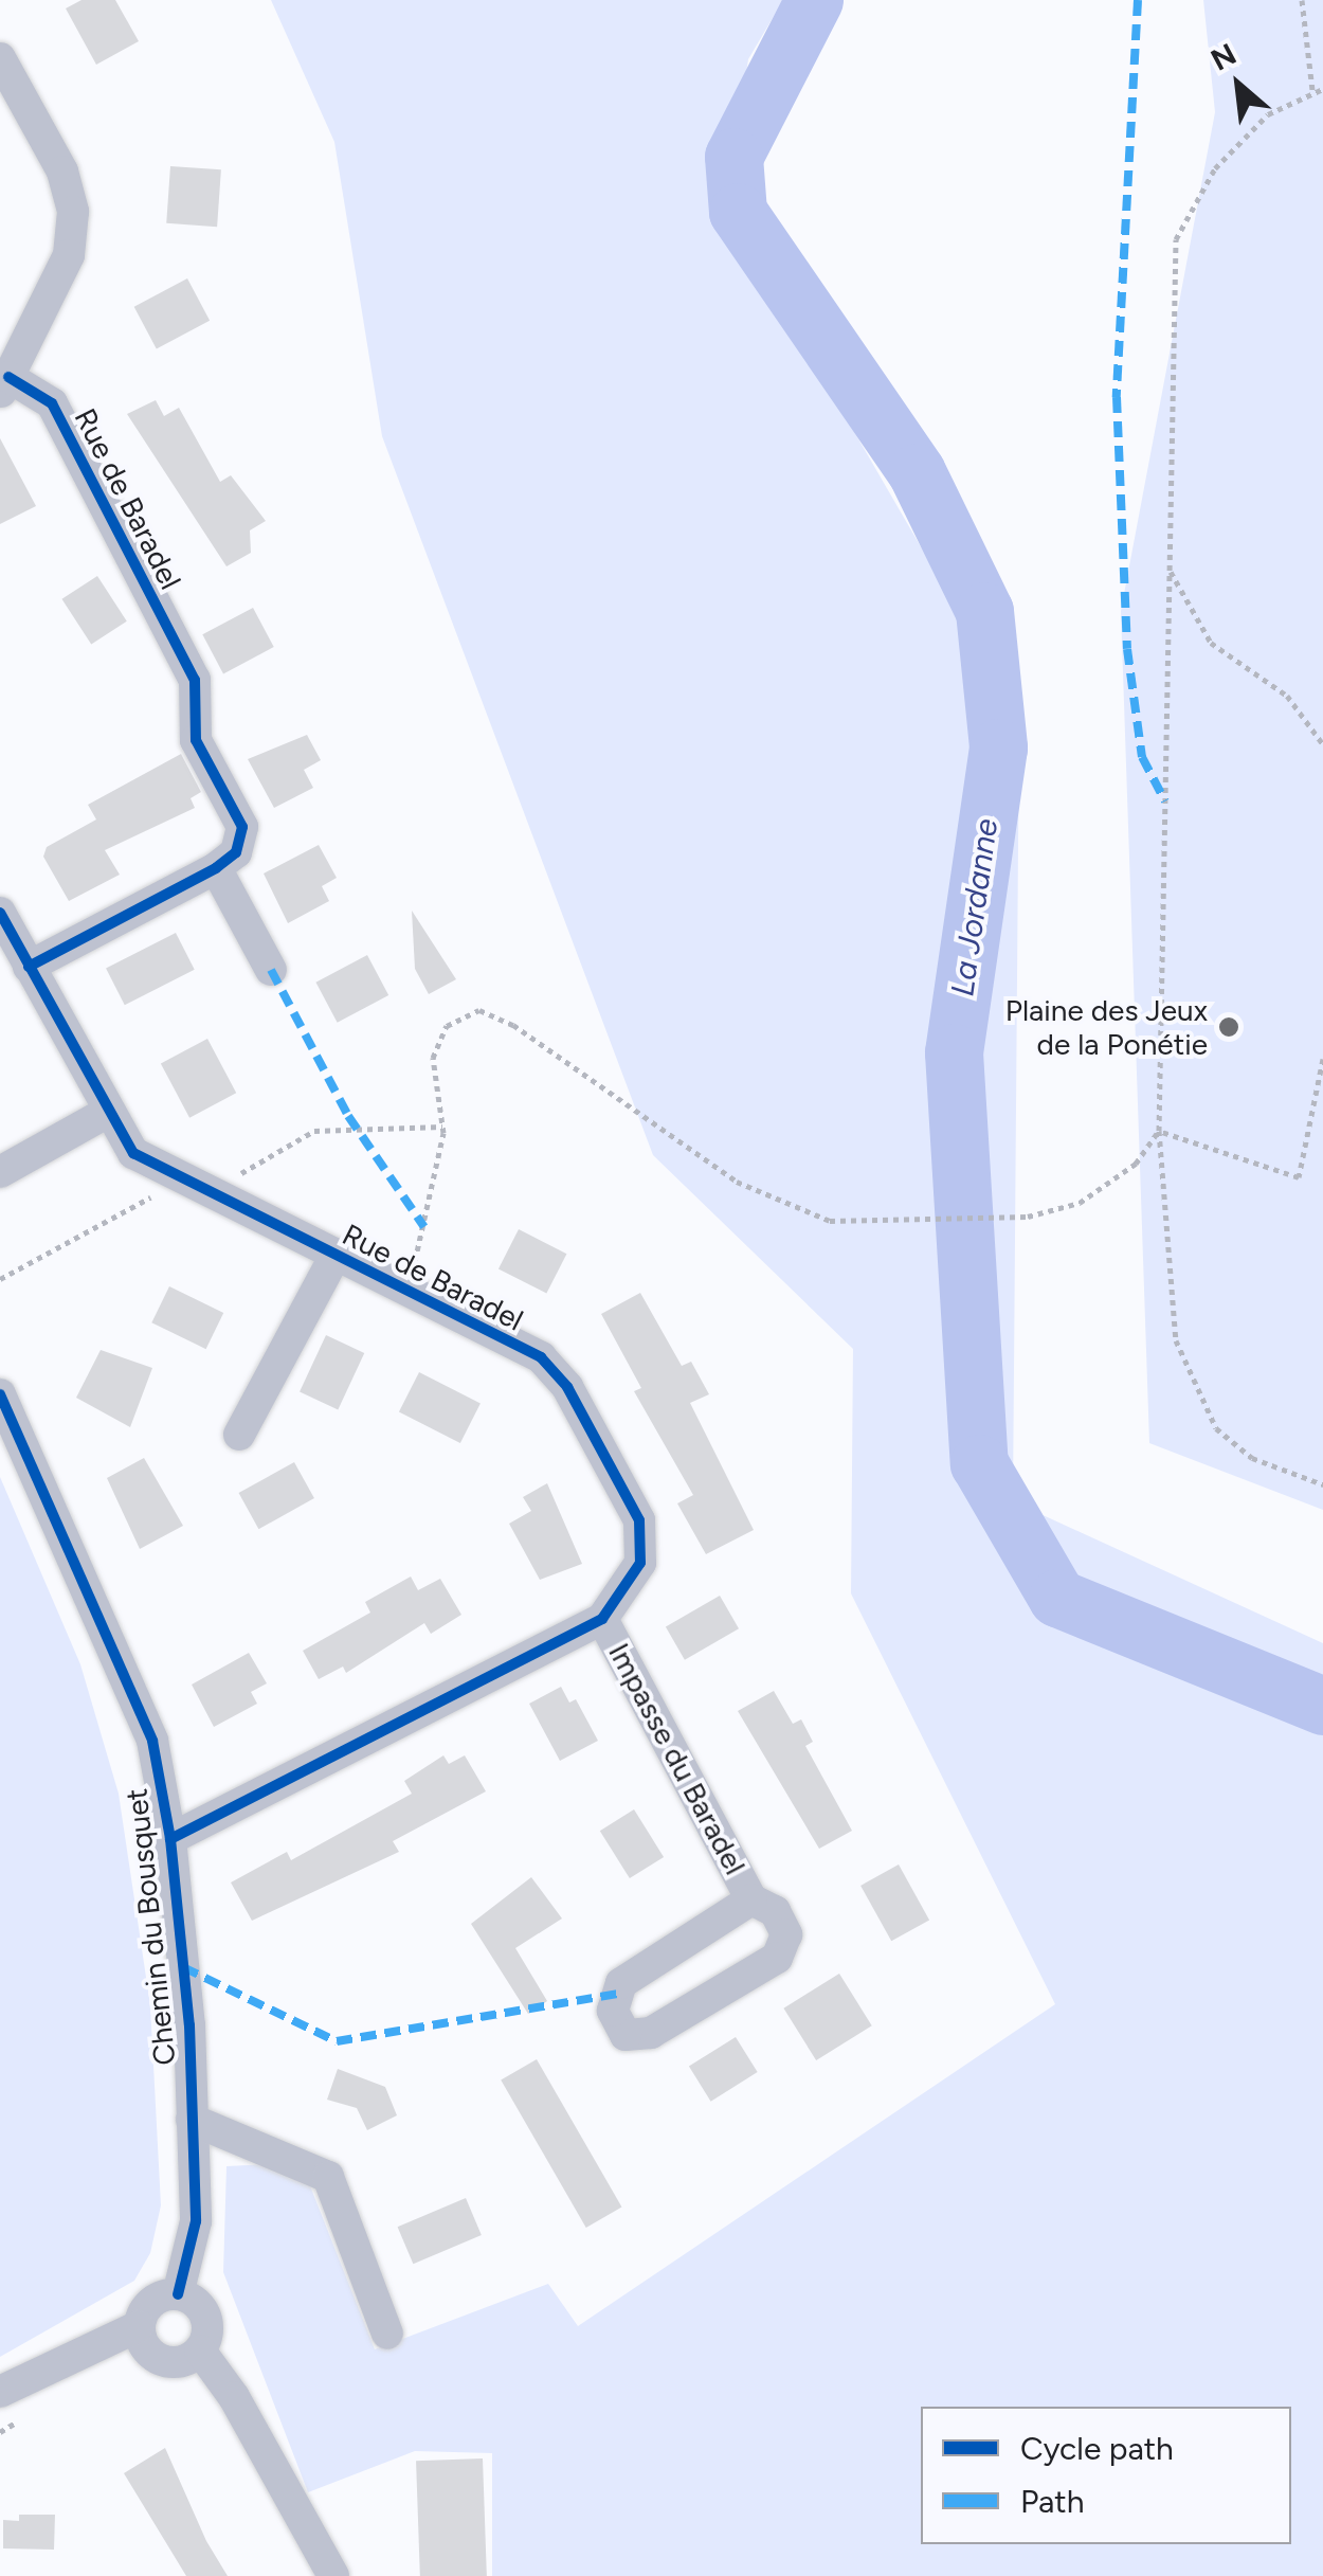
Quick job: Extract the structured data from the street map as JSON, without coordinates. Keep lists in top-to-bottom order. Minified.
{"streets":{"street":["Rue de Baradel","Impasse du Baradel","Chemin du Bousquet"]},"crossings":[["Rue de Baradel","Impasse du Baradel"],["Rue de Baradel","Chemin du Bousquet"]],"water":["La Jordanne"],"places":["Plaine des Jeux de la Ponétie"],"legend":["Cycle path","Path"],"north":"top left"}
